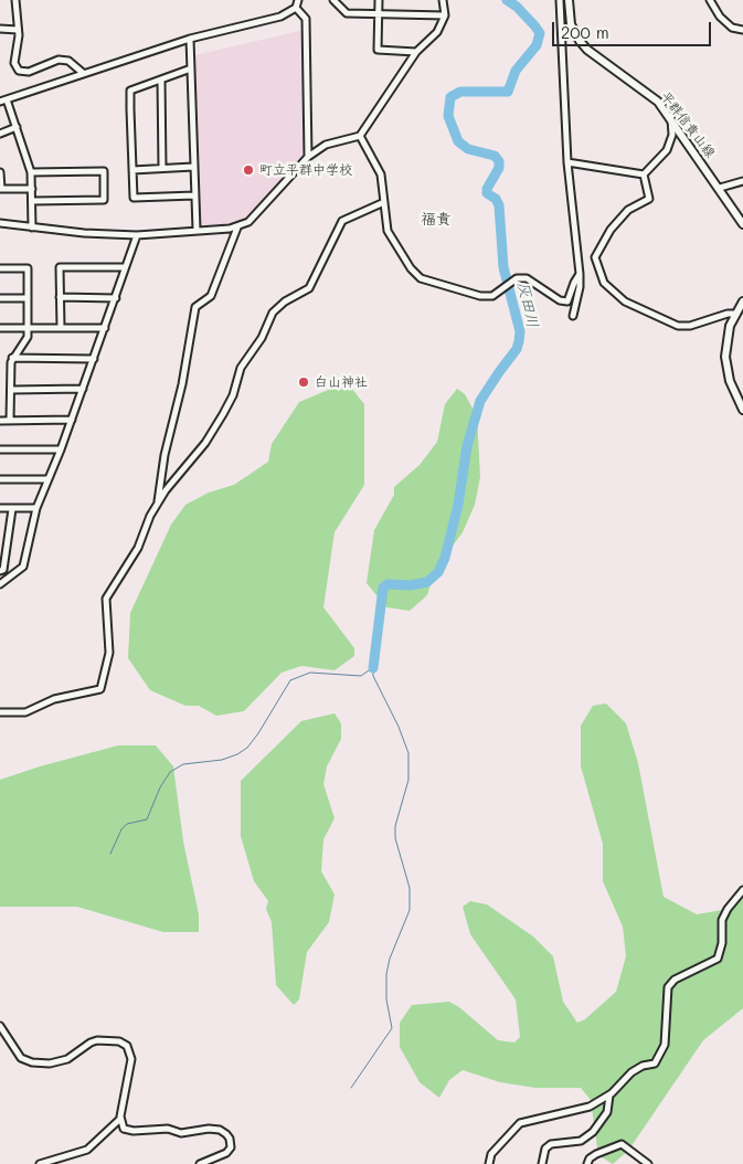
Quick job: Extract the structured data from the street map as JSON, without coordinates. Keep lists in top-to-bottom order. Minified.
{"streets":{"main road":["平群信貴山線"]},"districts":["福貴"],"water":["灰田川"],"places":["町立平群中学校","白山神社"],"scale_bar":"200 m"}
